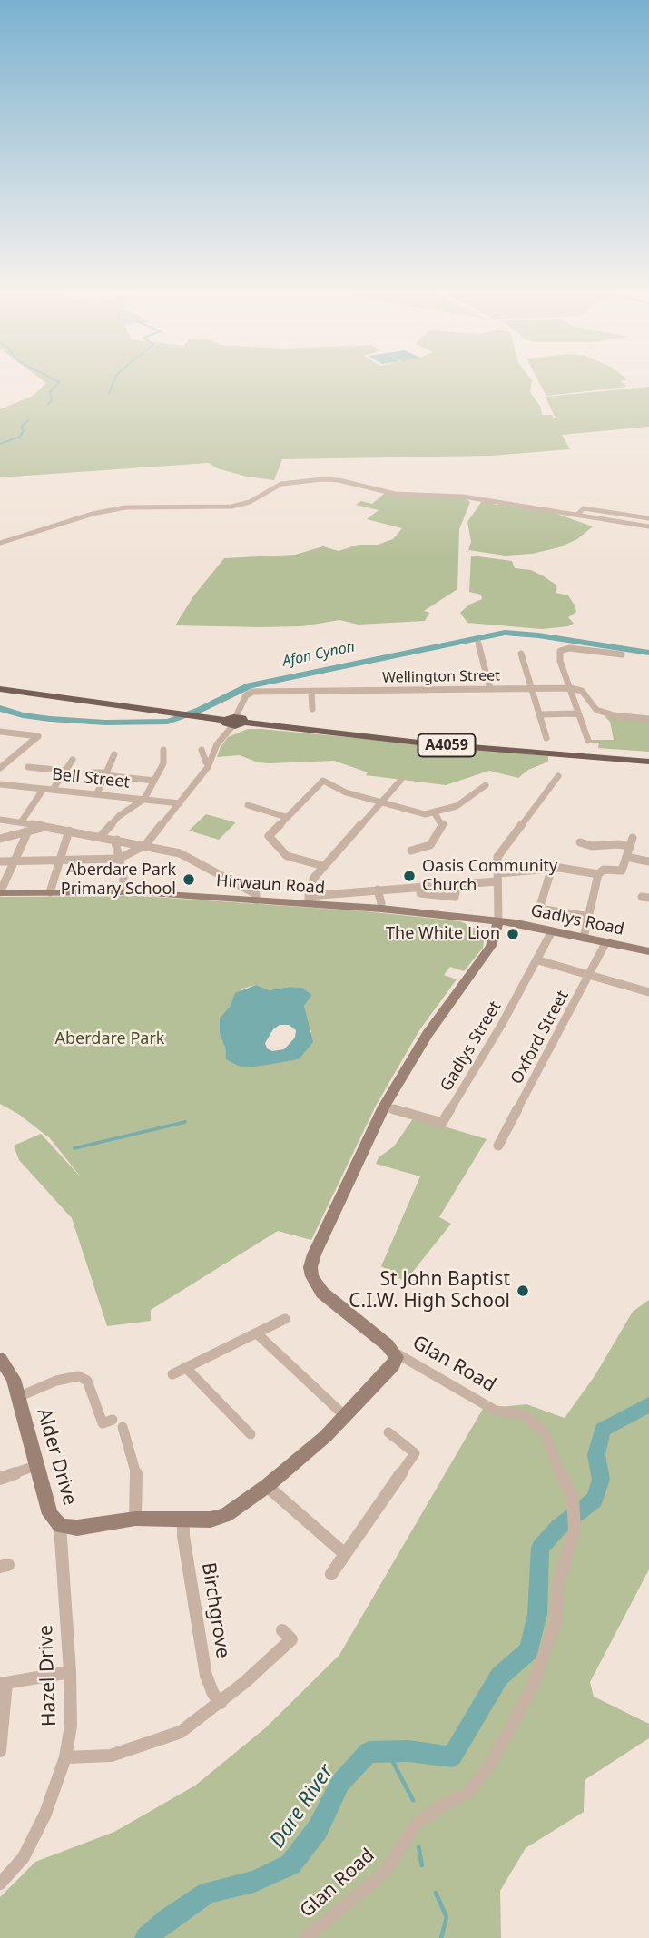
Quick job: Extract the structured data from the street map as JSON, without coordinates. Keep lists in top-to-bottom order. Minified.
{"streets":{"main road":["A4059"],"street":["Wellington Street","Bell Street","Hirwaun Road","Gadlys Road","Oxford Street","Gadlys Street","Glan Road","Alder Drive","Birchgrove","Hazel Drive"]},"crossings":[["Wellington Street","A4059"],["Hirwaun Road","Gadlys Road"],["Hirwaun Road","Glan Road"],["Gadlys Road","Oxford Street"],["Gadlys Road","Gadlys Street"],["Gadlys Road","Glan Road"],["Gadlys Street","Glan Road"],["Alder Drive","Hazel Drive"]],"water":["Afon Cynon","Dare River"],"parks":["Aberdare Park"],"places":["Oasis Community Church","Aberdare Park Primary School","The White Lion","St John Baptist C.I.W. High School"]}
